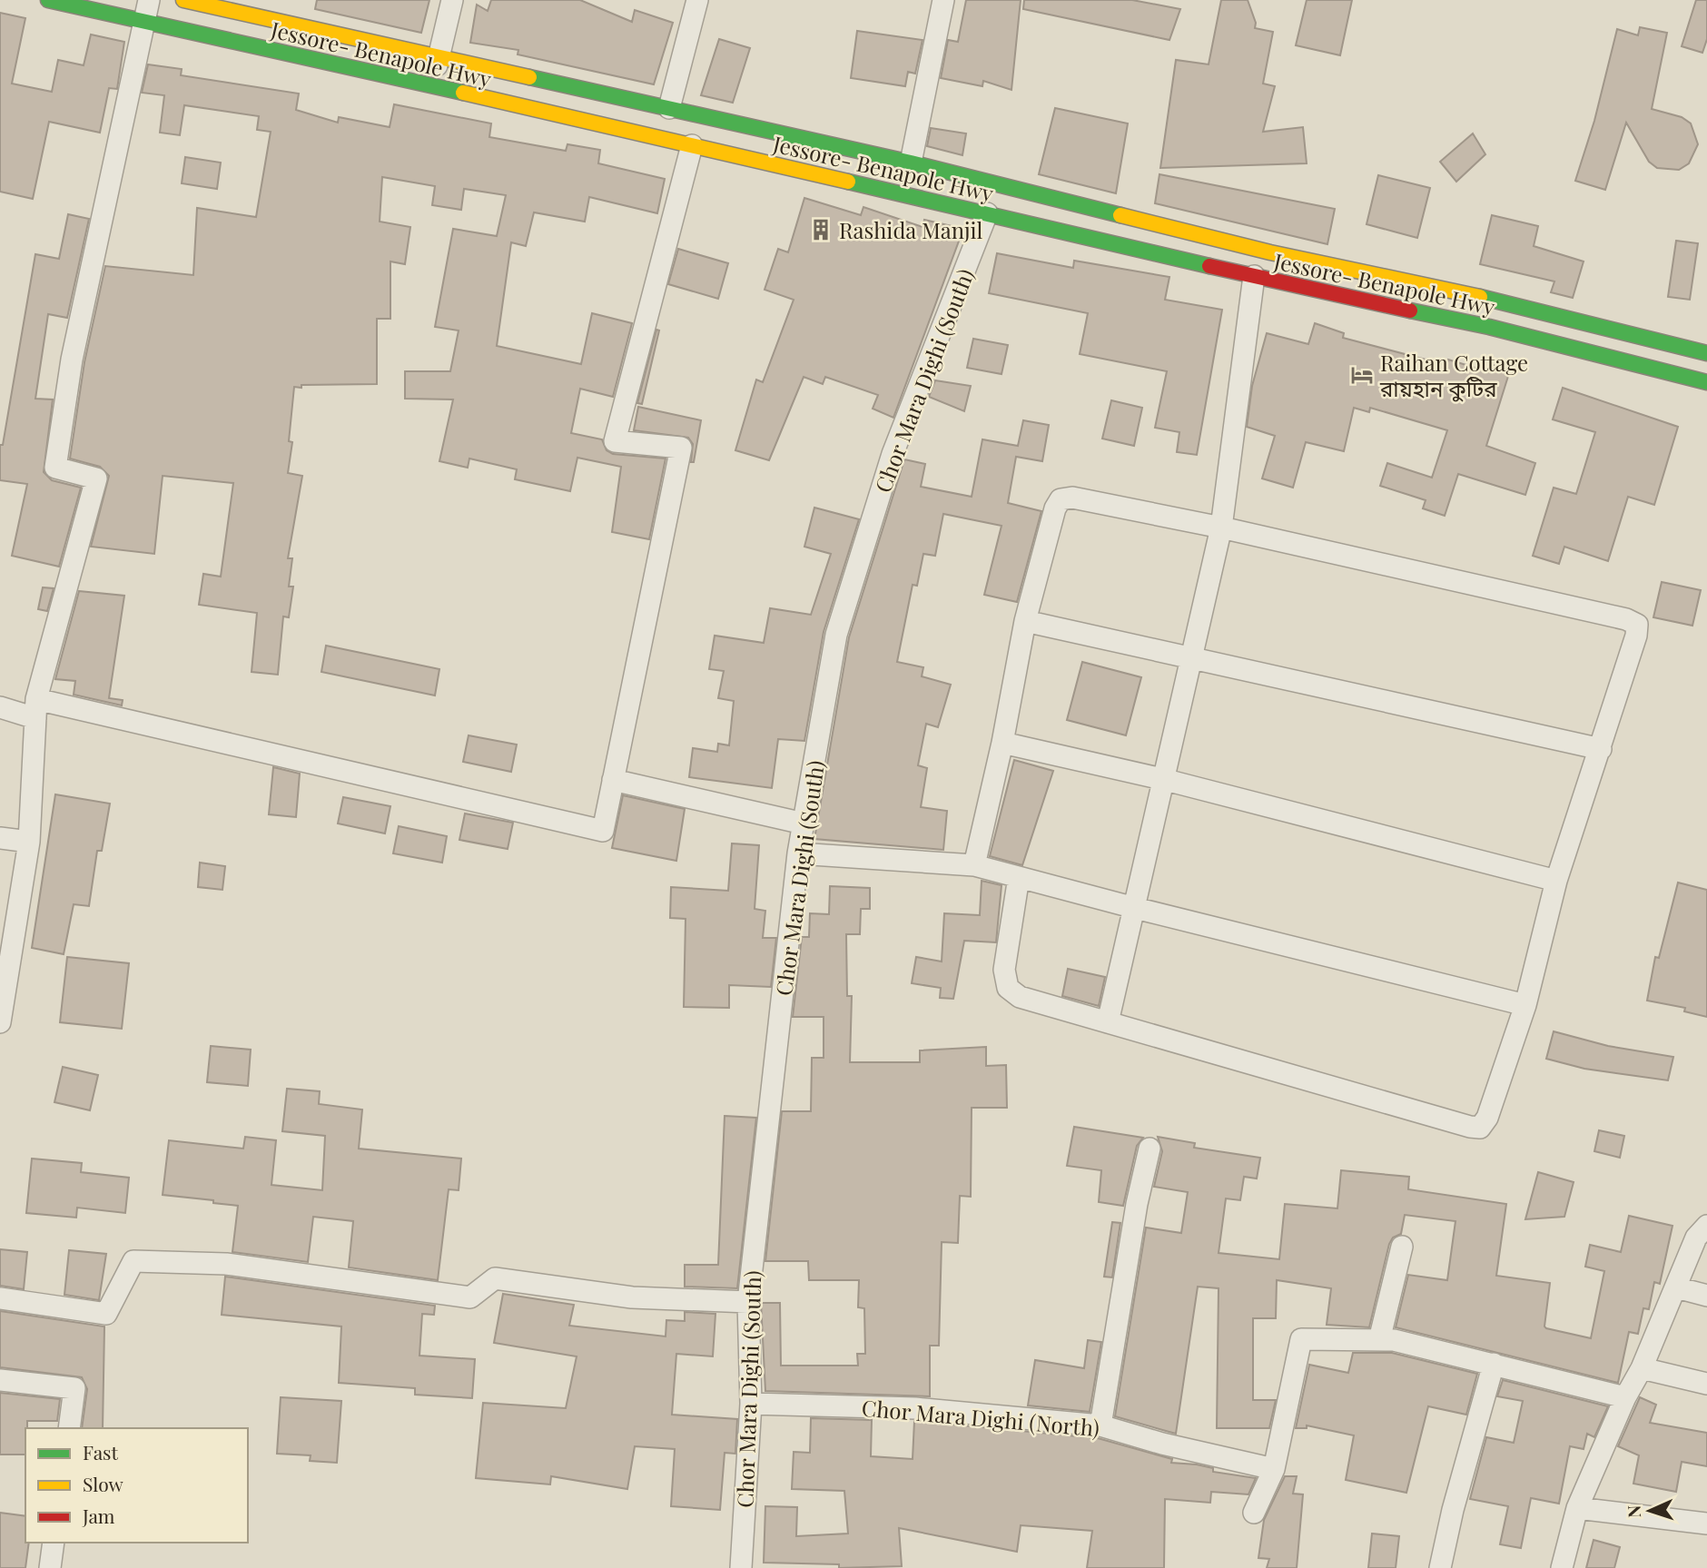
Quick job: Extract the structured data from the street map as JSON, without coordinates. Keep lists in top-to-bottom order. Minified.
{"streets":{"highway":["Jessore- Benapole Hwy"],"street":["Chor Mara Dighi (South)","Chor Mara Dighi (North)"]},"crossings":[["Jessore- Benapole Hwy","Chor Mara Dighi (South)"],["Chor Mara Dighi (South)","Chor Mara Dighi (North)"]],"places":{"building":["Rashida Manjil"],"hotel":["Raihan Cottage রায়হান কুটির"]},"legend":["Fast","Slow","Jam"],"north":"left"}
